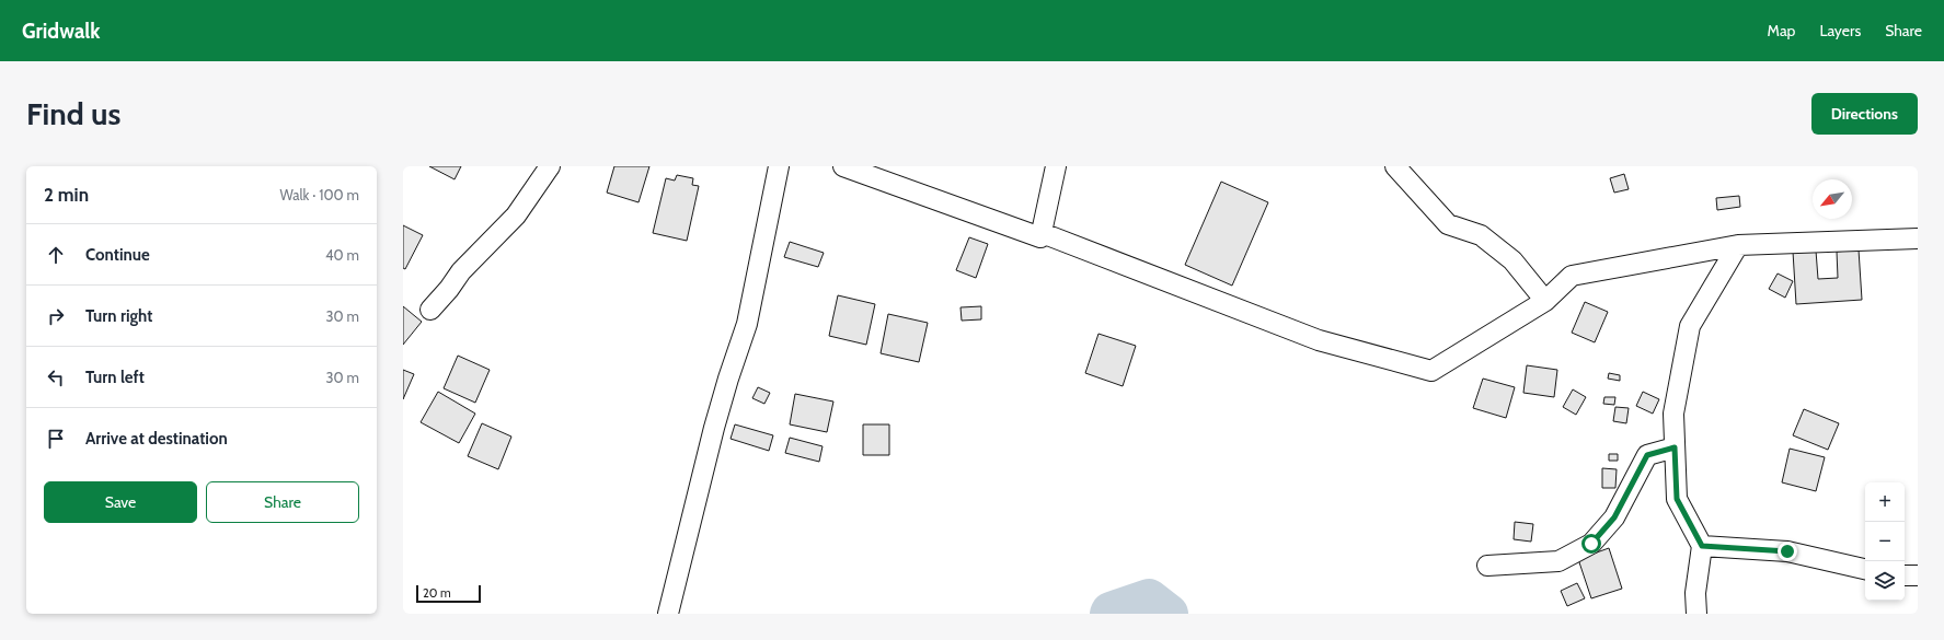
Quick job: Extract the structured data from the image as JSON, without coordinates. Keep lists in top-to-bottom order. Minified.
{"scale_bar":"20 m","north":"bottom left","page":{"header":"Gridwalk","nav":["Map","Layers","Share"],"buttons":["Directions",["Save","Share"]],"title":"Find us","heading":["2 min","Walk · 100 m"],"list":[["Continue","40 m"],["Turn right","30 m"],["Turn left","30 m"],"Arrive at destination"],"map_buttons":["+","−"],"scale":"20 m"}}
